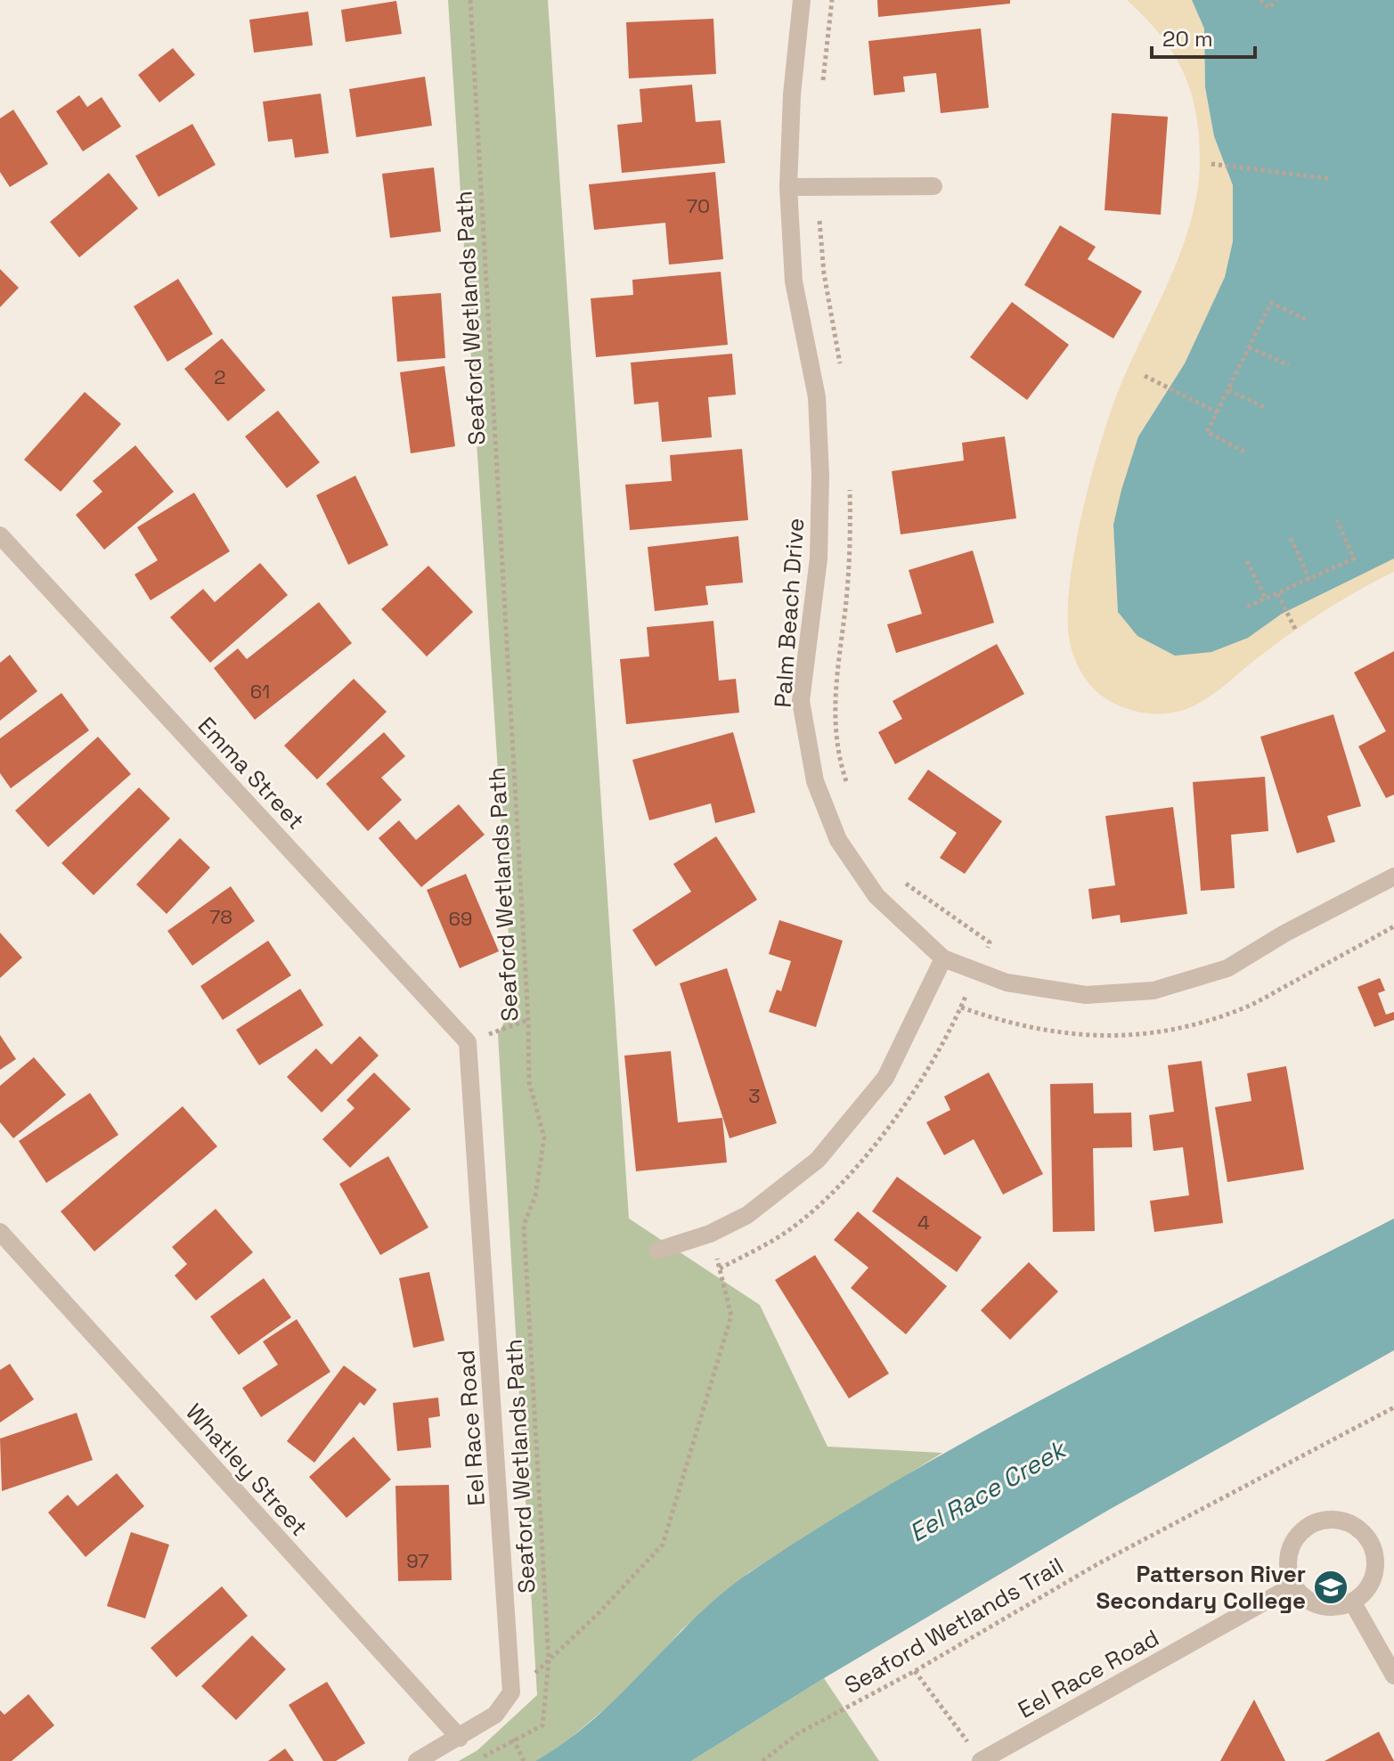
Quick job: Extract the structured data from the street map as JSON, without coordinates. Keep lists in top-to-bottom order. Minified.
{"streets":{"street":["Palm Beach Drive","Emma Street","Eel Race Road","Whatley Street"],"path":["Seaford Wetlands Path","Seaford Wetlands Trail"]},"crossings":[["Emma Street","Eel Race Road"]],"water":["Eel Race Creek"],"places":{"school or university":["Patterson River Secondary College"]},"house_numbers":["70","2","61","78","69","3","4","97"],"scale_bar":"20 m"}
